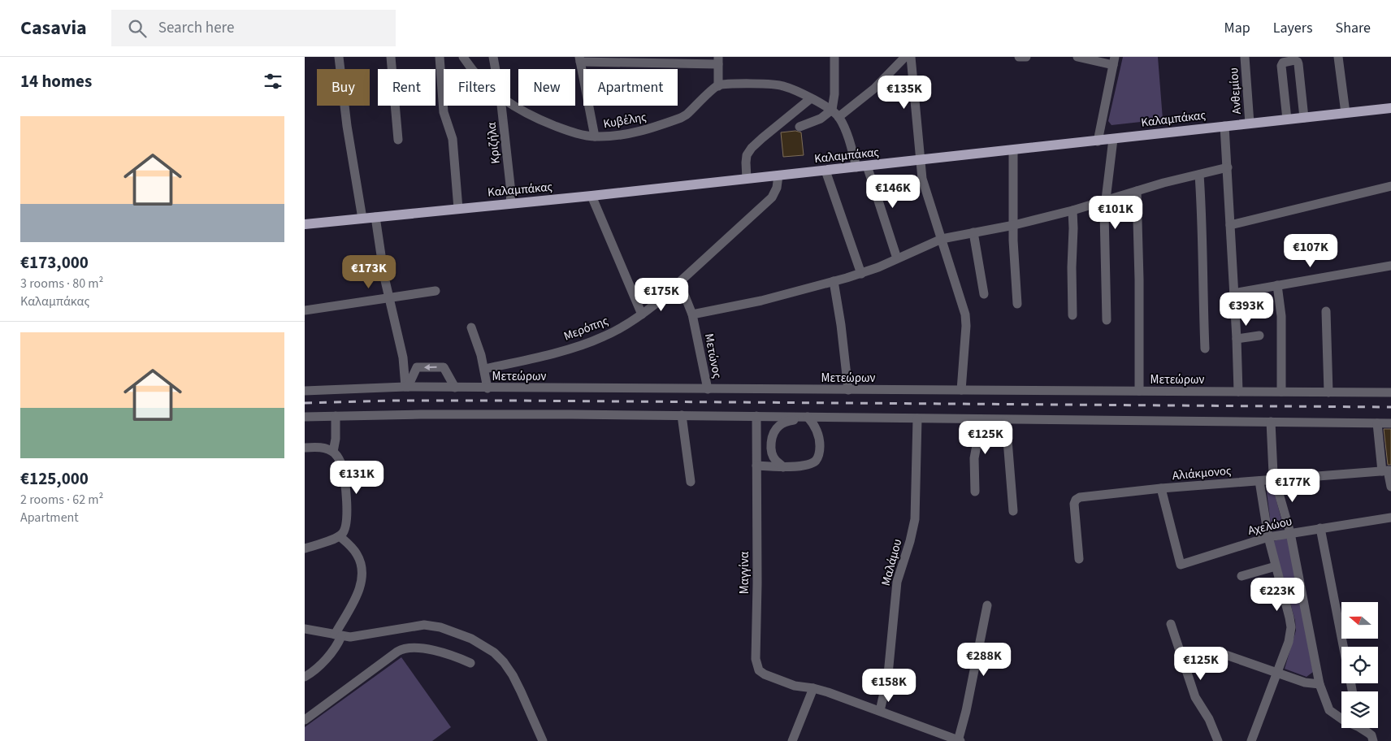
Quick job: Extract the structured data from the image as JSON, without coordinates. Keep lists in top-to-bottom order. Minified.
{"streets":{"main road":["Καλαμπάκας"],"street":["Ανθεμίου","Κυβέλης","Κριζήλα","Μερόπης","Μετώνος","Μετεώρων","Αλιάκμονος","Αχελώου","Μαλάμου","Μαγγίνα"]},"crossings":[["Ανθεμίου","Καλαμπάκας"],["Καλαμπάκας","Κριζήλα"],["Καλαμπάκας","Μερόπης"],["Μερόπης","Μετώνος"],["Μετώνος","Μετεώρων"],["Αλιάκμονος","Αχελώου"],["Μαλάμου","Μαγγίνα"]],"north":"left","page":{"header":"Casavia","search":"Search here","nav":["Map","Layers","Share"],"heading":"14 homes","chip":["Buy","Rent","Filters","New","Apartment"],"price":["€135K","€146K","€101K","€107K","€173K","€175K","€393K","€125K","€131K","€177K","€223K","€288K","€125K","€158K"],"list":[{"name":"€173,000","note":"3 rooms · 80 m² · Καλαμπάκας"},{"name":"€125,000","note":"2 rooms · 62 m² · Apartment"}]}}
